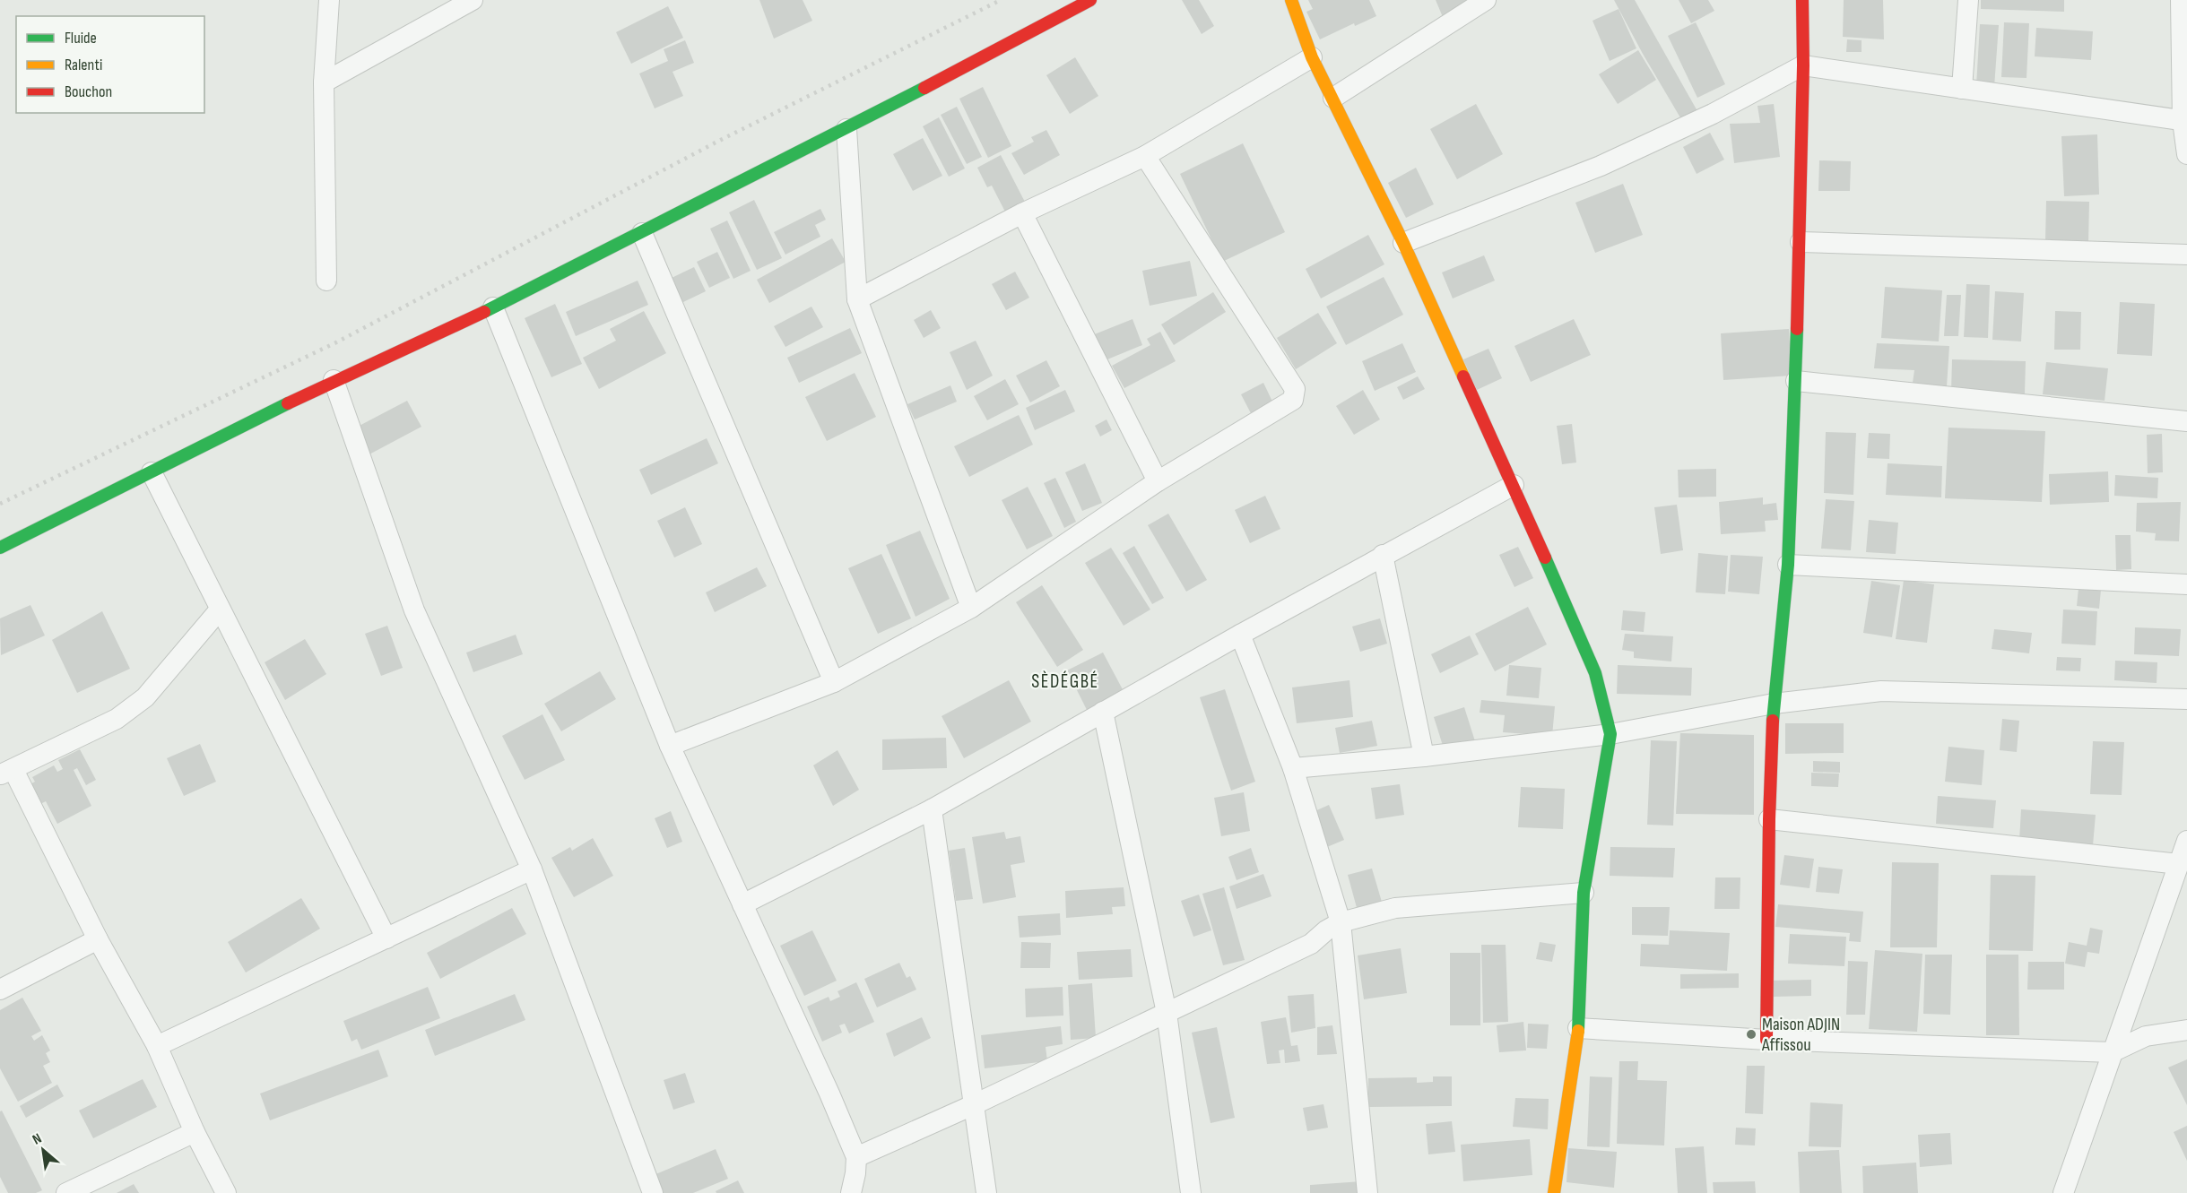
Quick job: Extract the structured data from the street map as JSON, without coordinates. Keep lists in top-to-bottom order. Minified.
{"districts":["SÈDÉGBÉ"],"places":["Maison ADJIN Affissou"],"legend":["Fluide","Ralenti","Bouchon"],"north":"top left"}
